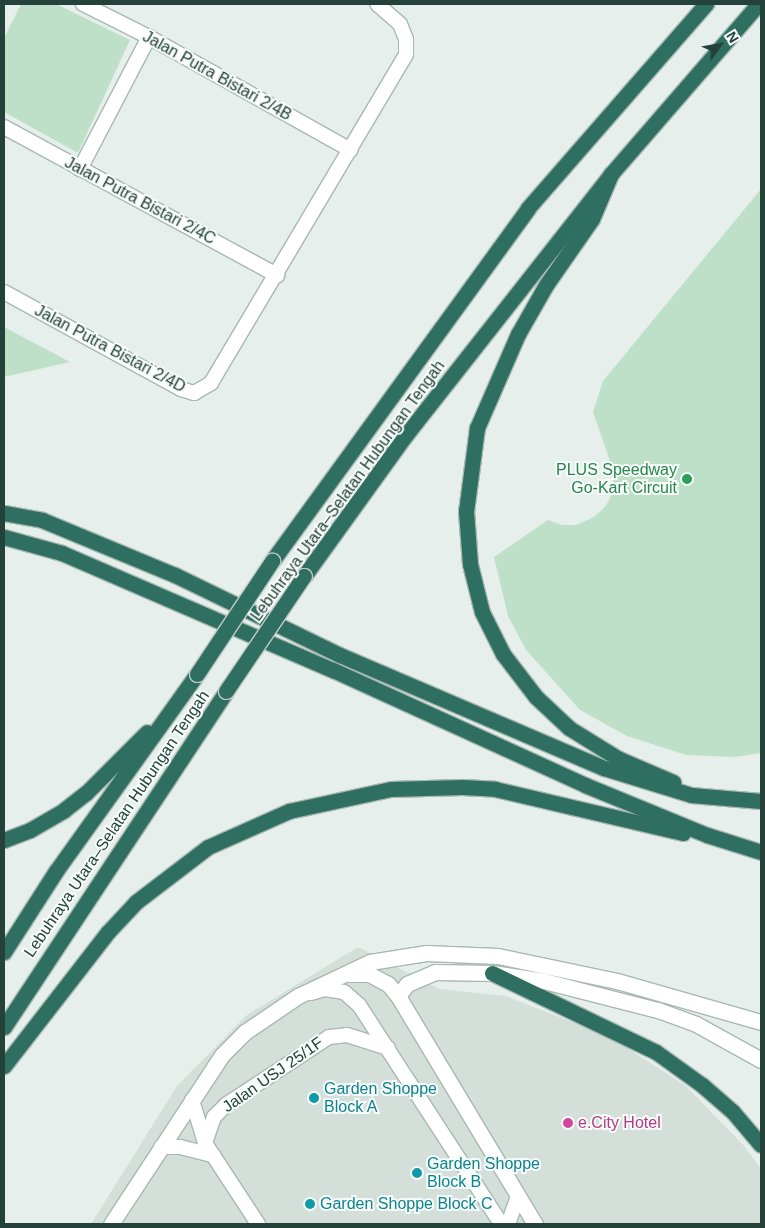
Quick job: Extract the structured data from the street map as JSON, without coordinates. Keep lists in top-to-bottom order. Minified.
{"streets":{"highway":["Lebuhraya Utara–Selatan Hubungan Tengah"],"street":["Jalan Putra Bistari 2/4B","Jalan Putra Bistari 2/4C","Jalan Putra Bistari 2/4D","Jalan USJ 25/1F"]},"crossings":[["Jalan Putra Bistari 2/4C","Jalan Putra Bistari 2/4D"]],"places":["PLUS Speedway Go-Kart Circuit","Garden Shoppe Block A","e.City Hotel","Garden Shoppe Block B","Garden Shoppe Block C"],"north":"top right"}
